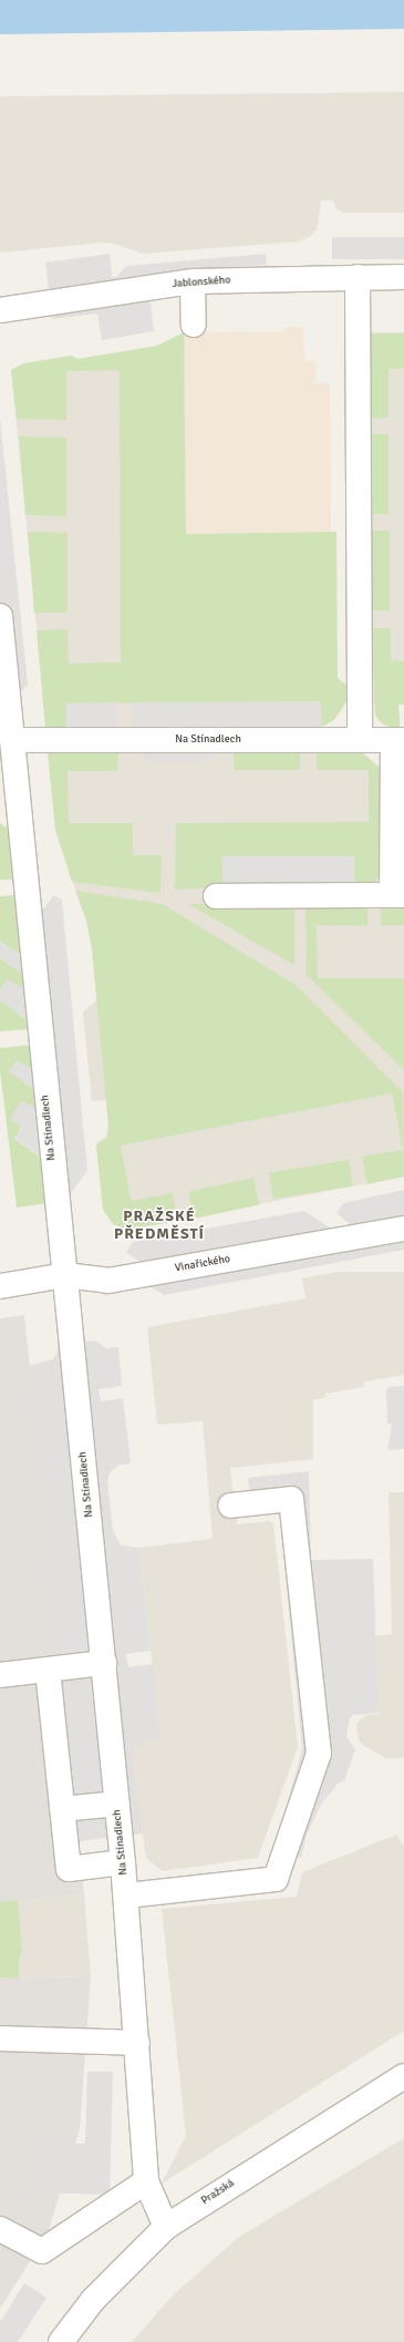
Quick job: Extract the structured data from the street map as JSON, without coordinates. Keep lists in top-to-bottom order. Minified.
{"streets":{"street":["Jablonského","Na Stínadlech","Vinařického","Pražská"]},"crossings":[["Na Stínadlech","Vinařického"],["Na Stínadlech","Pražská"]],"districts":["PRAŽSKÉ PŘEDMĚSTÍ"]}
